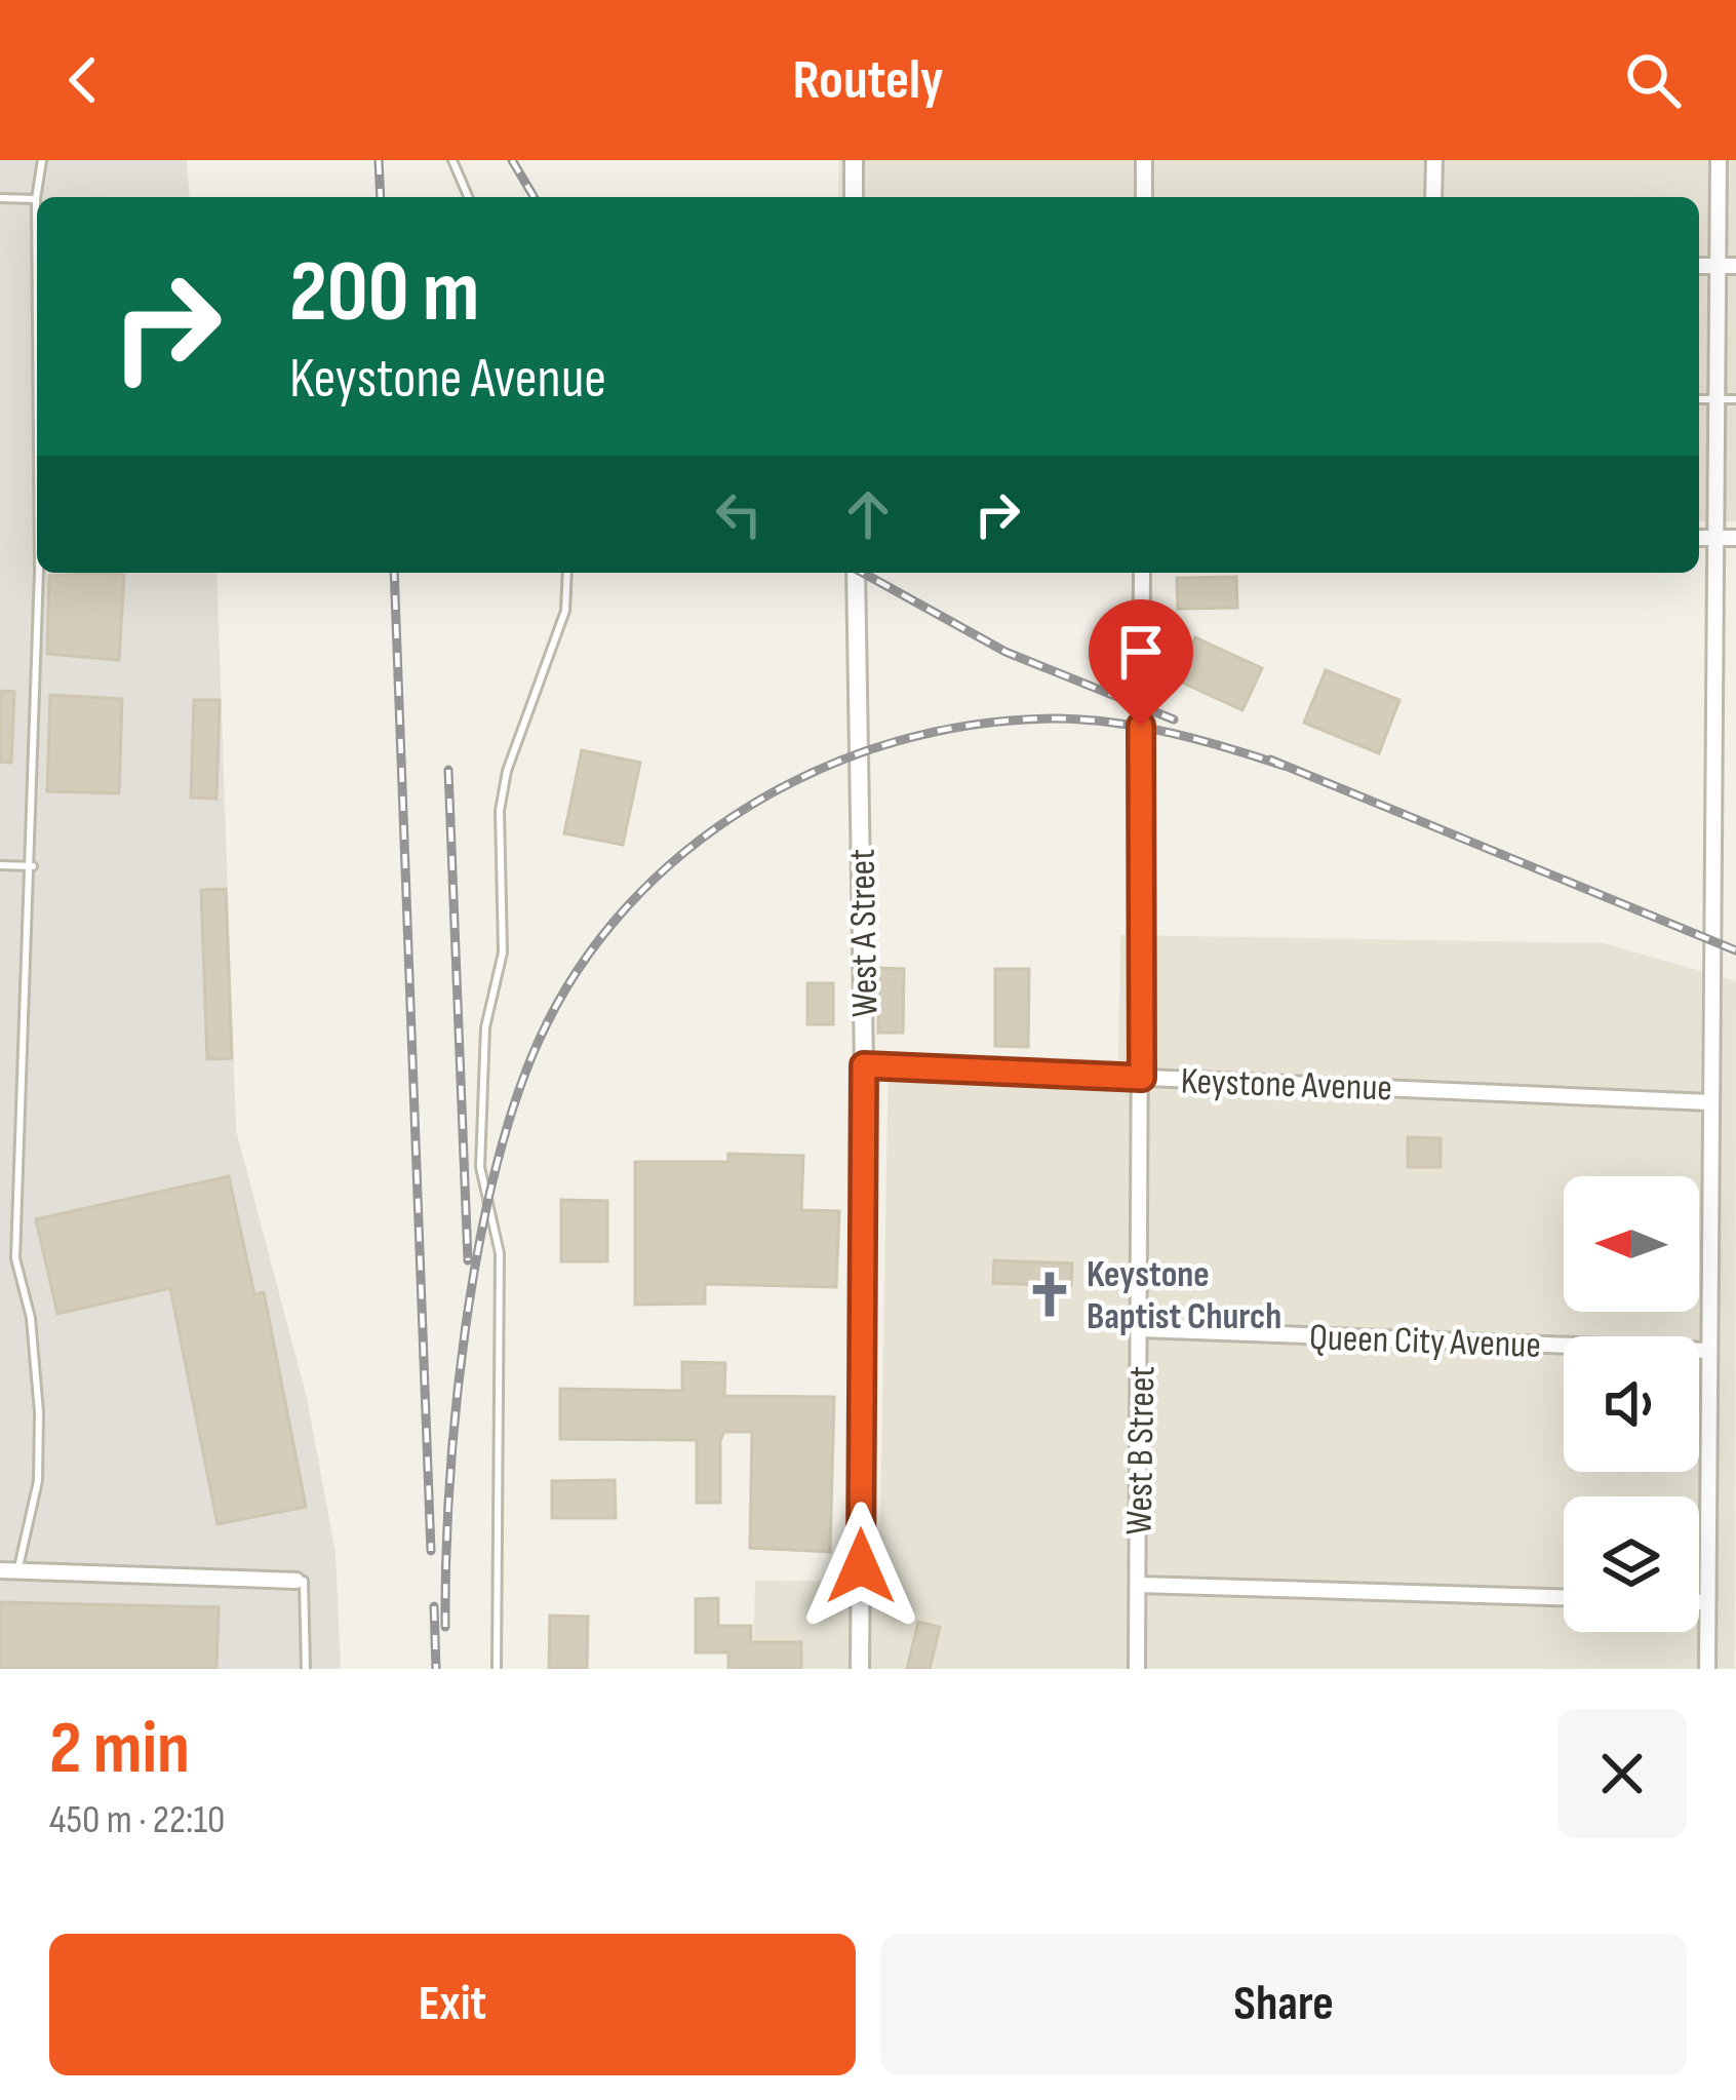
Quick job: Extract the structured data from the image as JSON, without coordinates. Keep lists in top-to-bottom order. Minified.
{"streets":{"street":["West A Street","Keystone Avenue","Queen City Avenue","West B Street"]},"crossings":[["West A Street","Keystone Avenue"],["Keystone Avenue","West B Street"],["Queen City Avenue","West B Street"]],"places":{"church":["Keystone Baptist Church"]},"north":"left","page":{"header":"Routely","turn":["200 m","Keystone Avenue"],"heading":["2 min","450 m · 22:10"],"buttons":["Exit","Share"]}}
